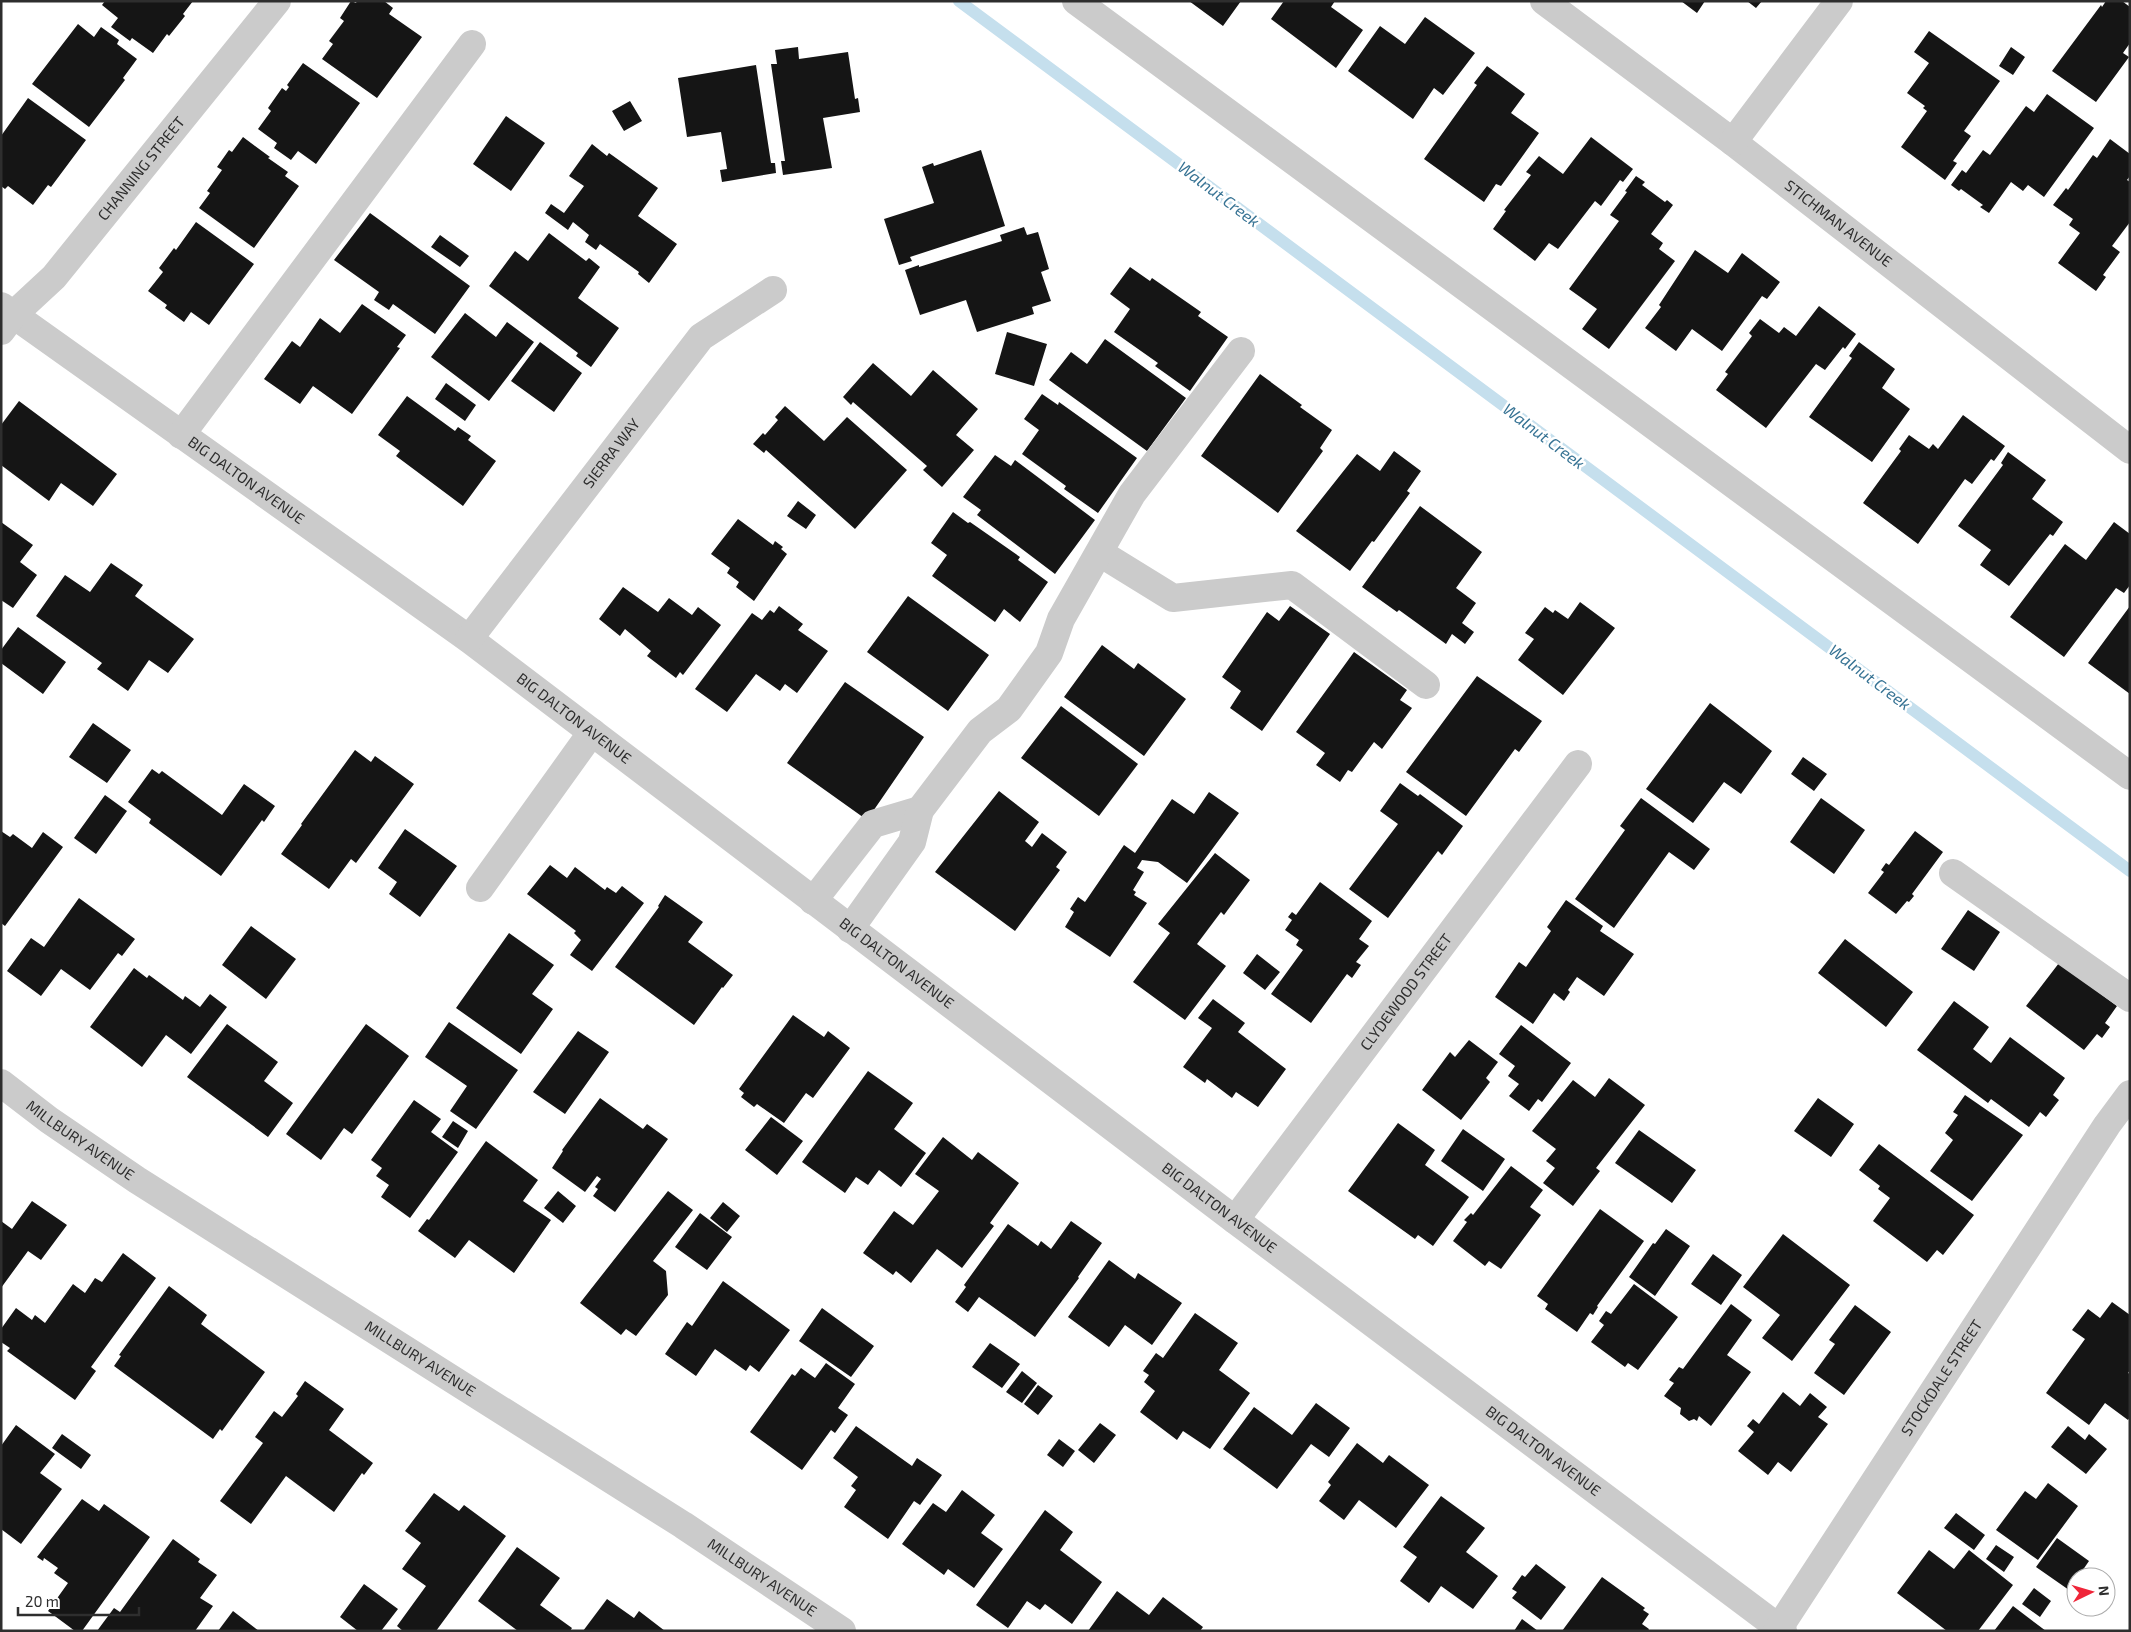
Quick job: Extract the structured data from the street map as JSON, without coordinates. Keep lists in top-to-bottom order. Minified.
{"streets":{"street":["CHANNING STREET","STICHMAN AVENUE","SIERRA WAY","BIG DALTON AVENUE","CLYDEWOOD STREET","MILLBURY AVENUE","STOCKDALE STREET"]},"crossings":[["CHANNING STREET","BIG DALTON AVENUE"],["SIERRA WAY","BIG DALTON AVENUE"],["BIG DALTON AVENUE","CLYDEWOOD STREET"],["BIG DALTON AVENUE","STOCKDALE STREET"]],"water":["Walnut Creek"],"scale_bar":"20 m","north":"right"}
